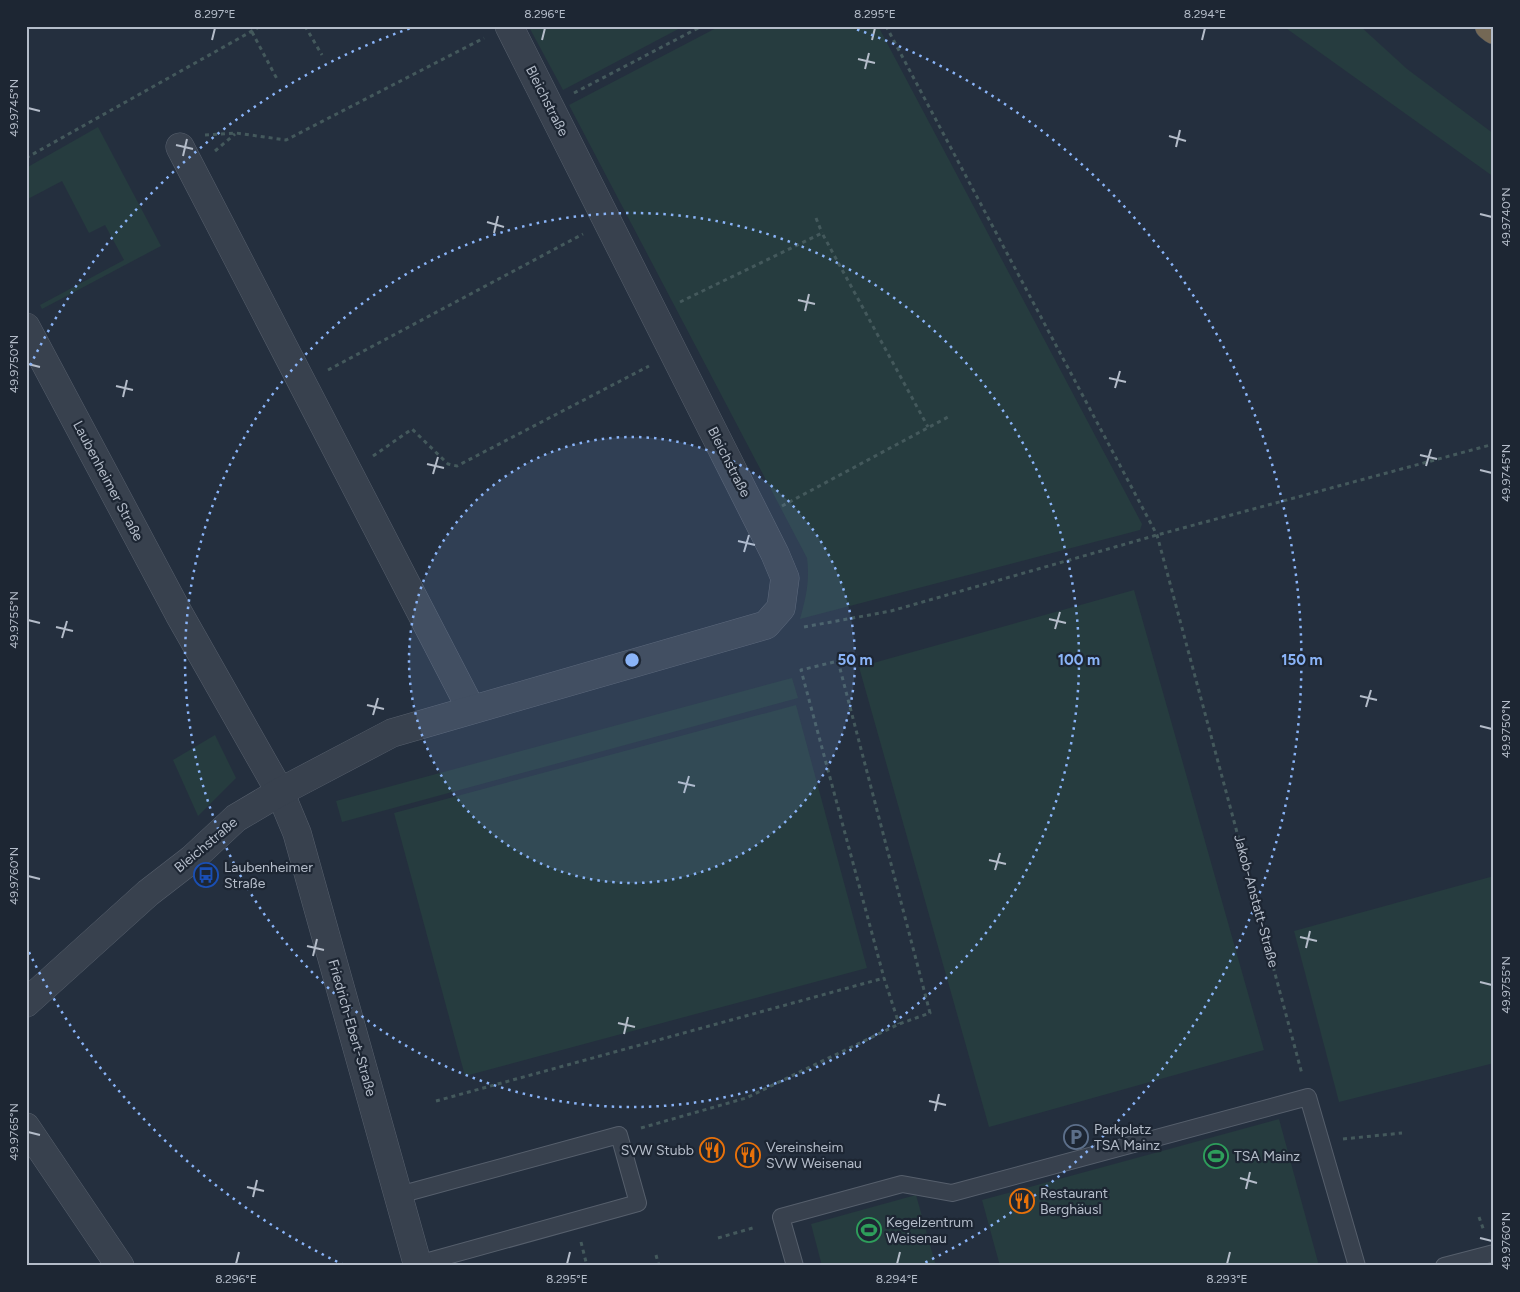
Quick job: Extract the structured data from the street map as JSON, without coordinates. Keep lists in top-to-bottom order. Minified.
{"streets":{"street":["Bleichstraße","Laubenheimer Straße","Friedrich-Ebert-Straße"],"path":["Jakob-Anstatt-Straße"]},"crossings":[["Bleichstraße","Laubenheimer Straße"],["Bleichstraße","Friedrich-Ebert-Straße"],["Laubenheimer Straße","Friedrich-Ebert-Straße"]],"places":{"bus stop":["Laubenheimer Straße"],"parking":["Parkplatz TSA Mainz"],"restaurant":["SVW Stubb","Vereinsheim SVW Weisenau","Restaurant Berghäusl"],"sports":["TSA Mainz","Kegelzentrum Weisenau"]},"coordinates":["8.297°E","8.296°E","8.295°E","8.294°E","49.9745°N","49.9740°N","49.9750°N","49.9755°N","49.9760°N","49.9765°N","8.293°E"],"rings":["50 m","100 m","150 m"]}
